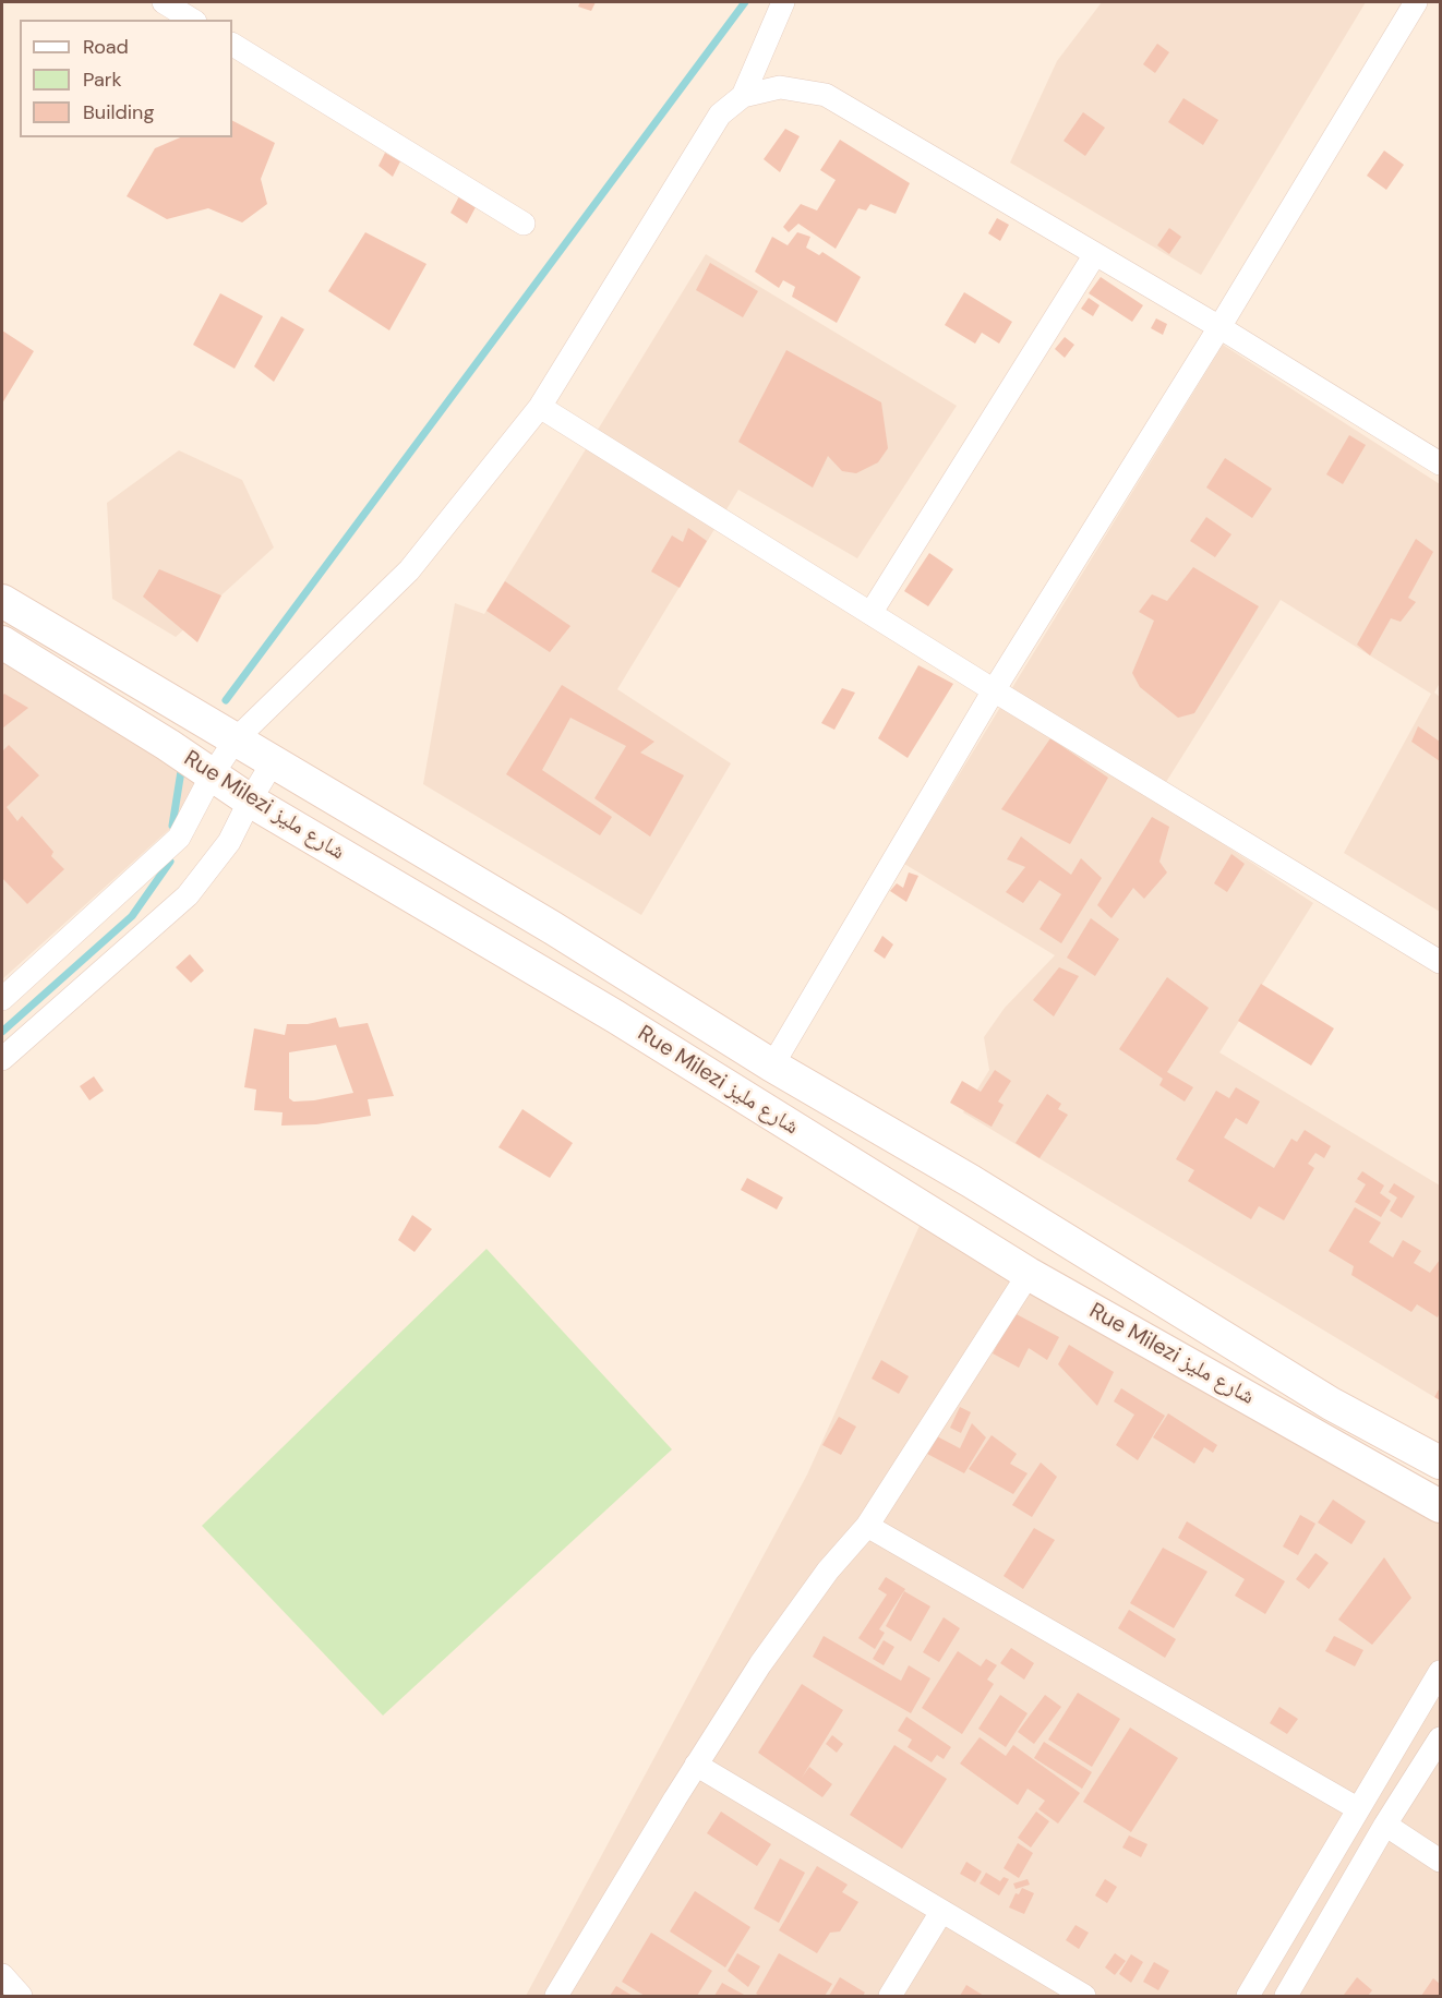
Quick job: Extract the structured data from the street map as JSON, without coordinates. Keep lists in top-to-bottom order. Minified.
{"streets":{"street":["Rue Milezi شارع مليز"]},"legend":["Road","Park","Building"]}
